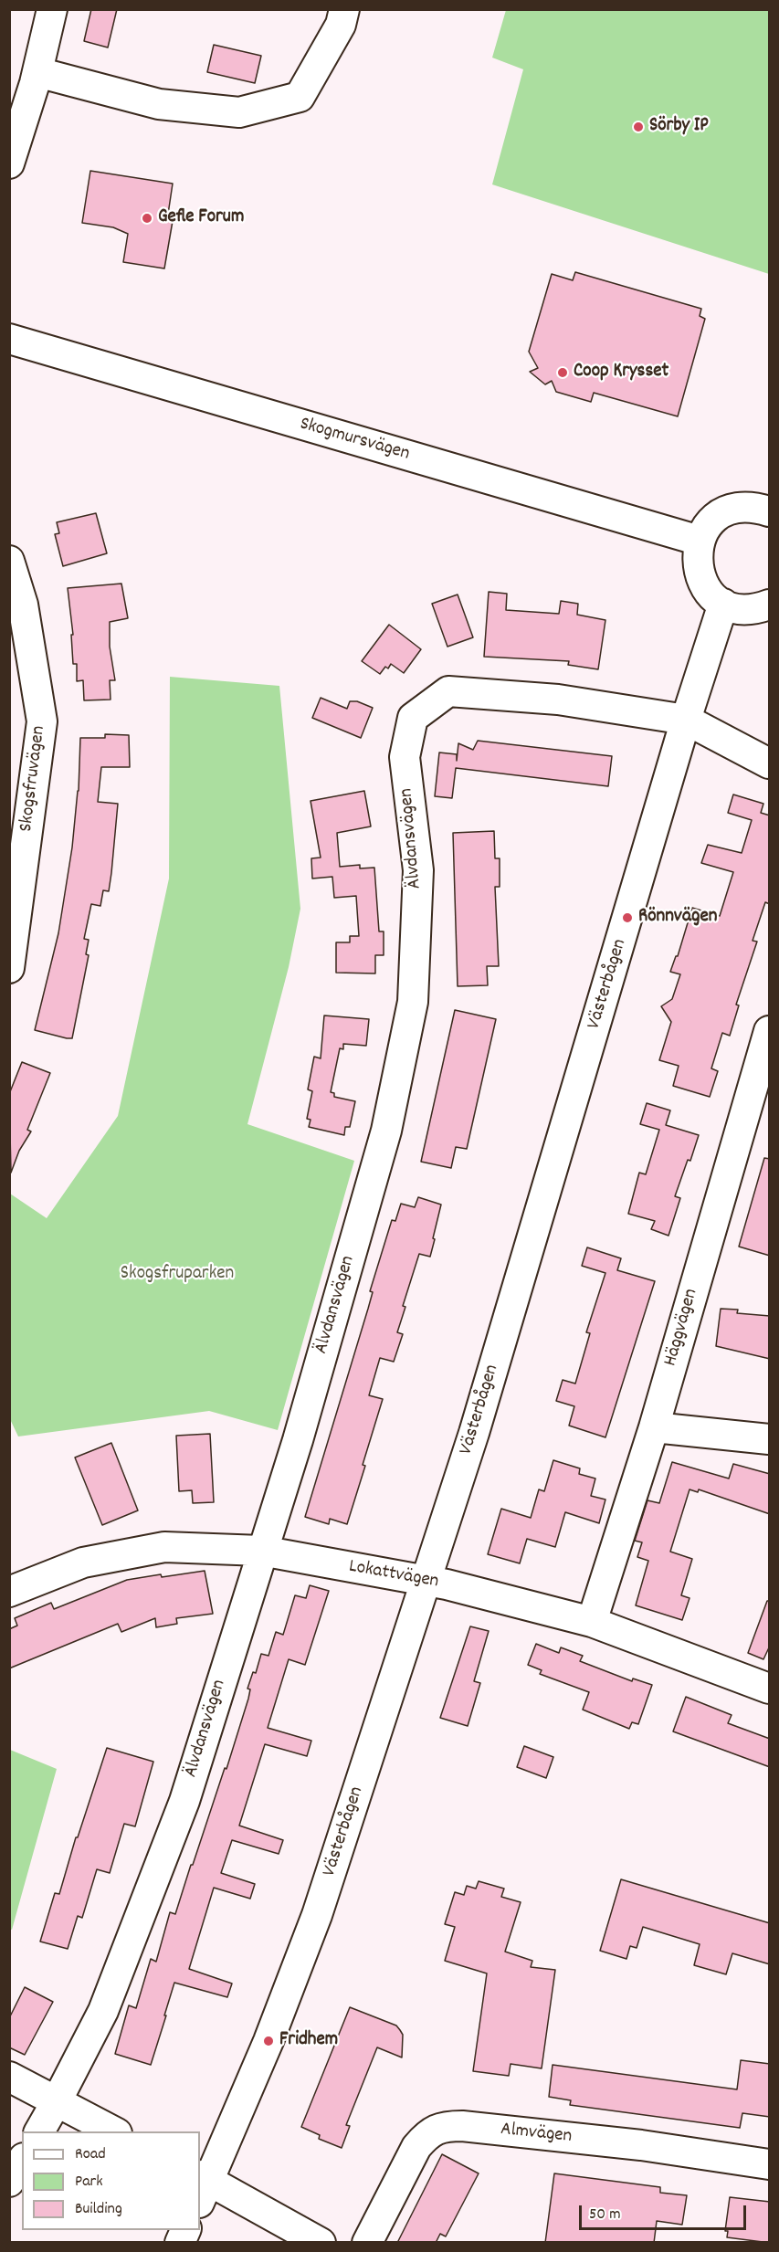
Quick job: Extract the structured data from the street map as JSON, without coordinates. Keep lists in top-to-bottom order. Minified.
{"streets":{"street":["Skogmursvägen","Skogsfruvägen","Älvdansvägen","Västerbågen","Häggvägen","Lokattvägen","Almvägen"]},"crossings":[["Älvdansvägen","Västerbågen"],["Älvdansvägen","Lokattvägen"],["Västerbågen","Lokattvägen"],["Häggvägen","Lokattvägen"]],"parks":["Skogsfruparken"],"places":["Sörby IP","Gefle Forum","Coop Krysset","Rönnvägen","Fridhem"],"legend":["Road","Park","Building"],"scale_bar":"50 m"}
